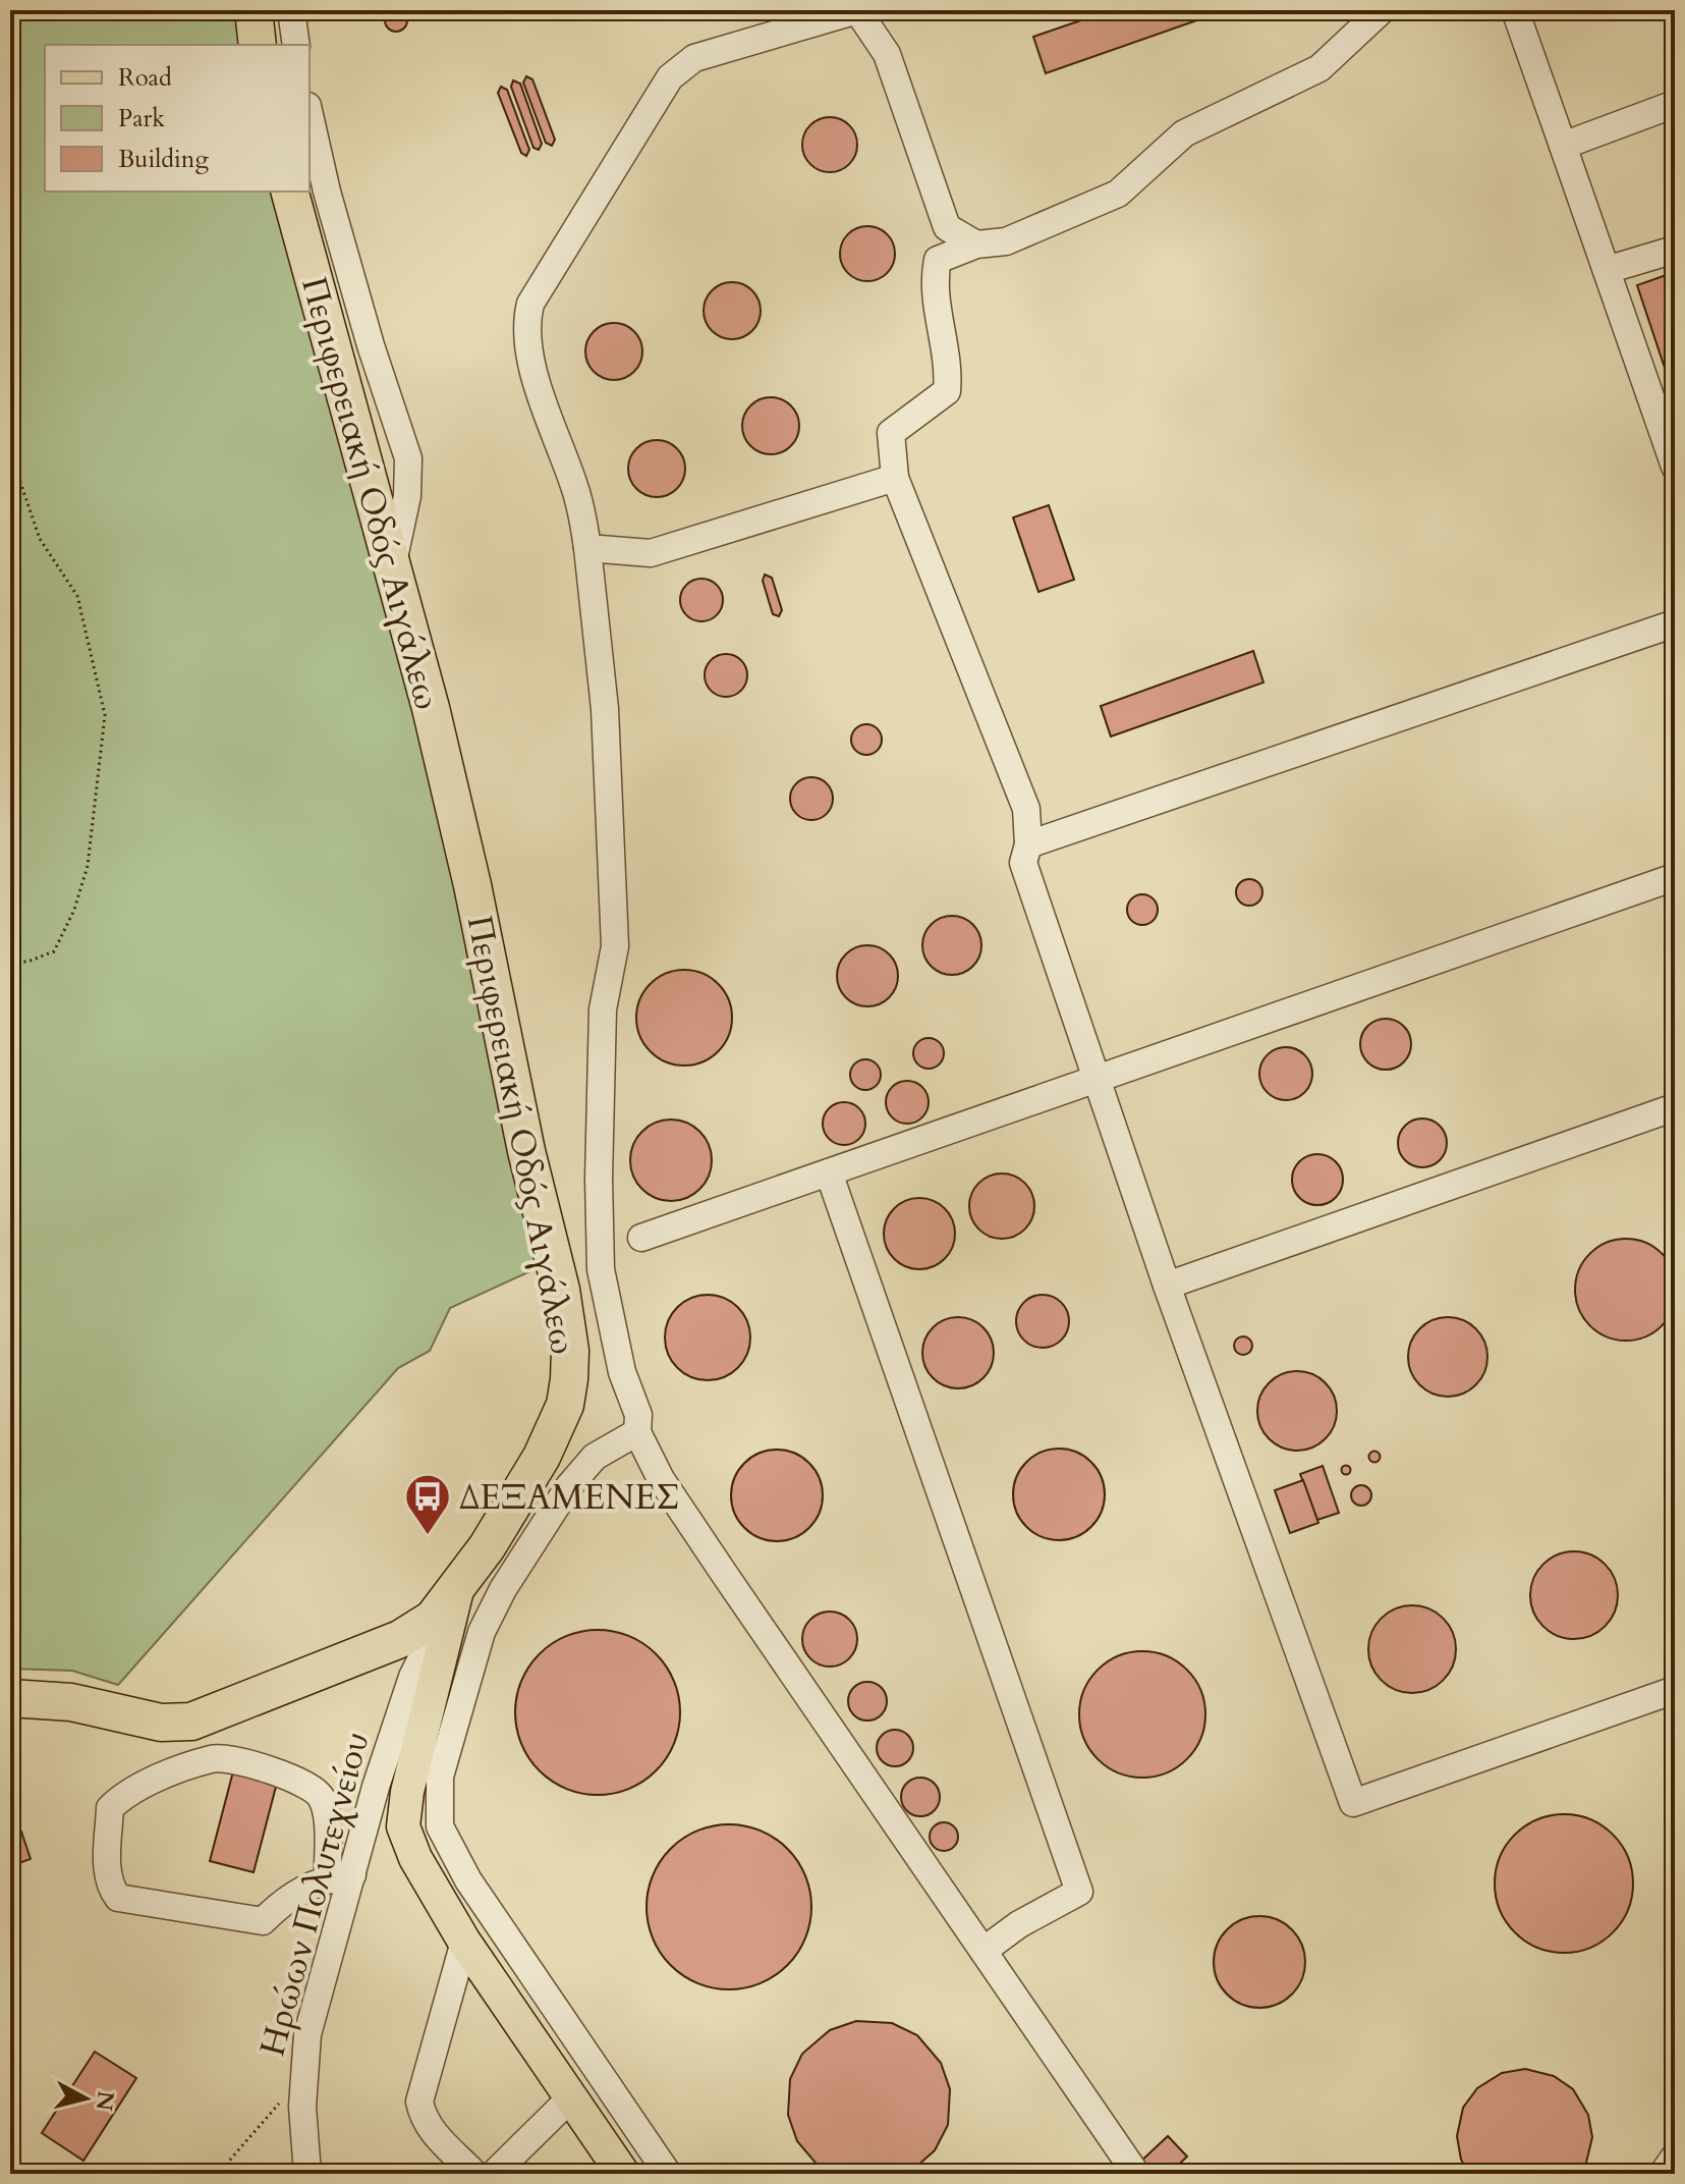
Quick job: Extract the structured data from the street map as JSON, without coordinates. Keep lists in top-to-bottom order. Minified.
{"streets":{"highway":["Περιφερειακή Οδός Αιγάλεω"],"street":["Ηρώων Πολυτεχνείου"]},"places":{"bus stop":["ΔΕΞΑΜΕΝΕΣ"]},"legend":["Road","Park","Building"],"north":"right"}
